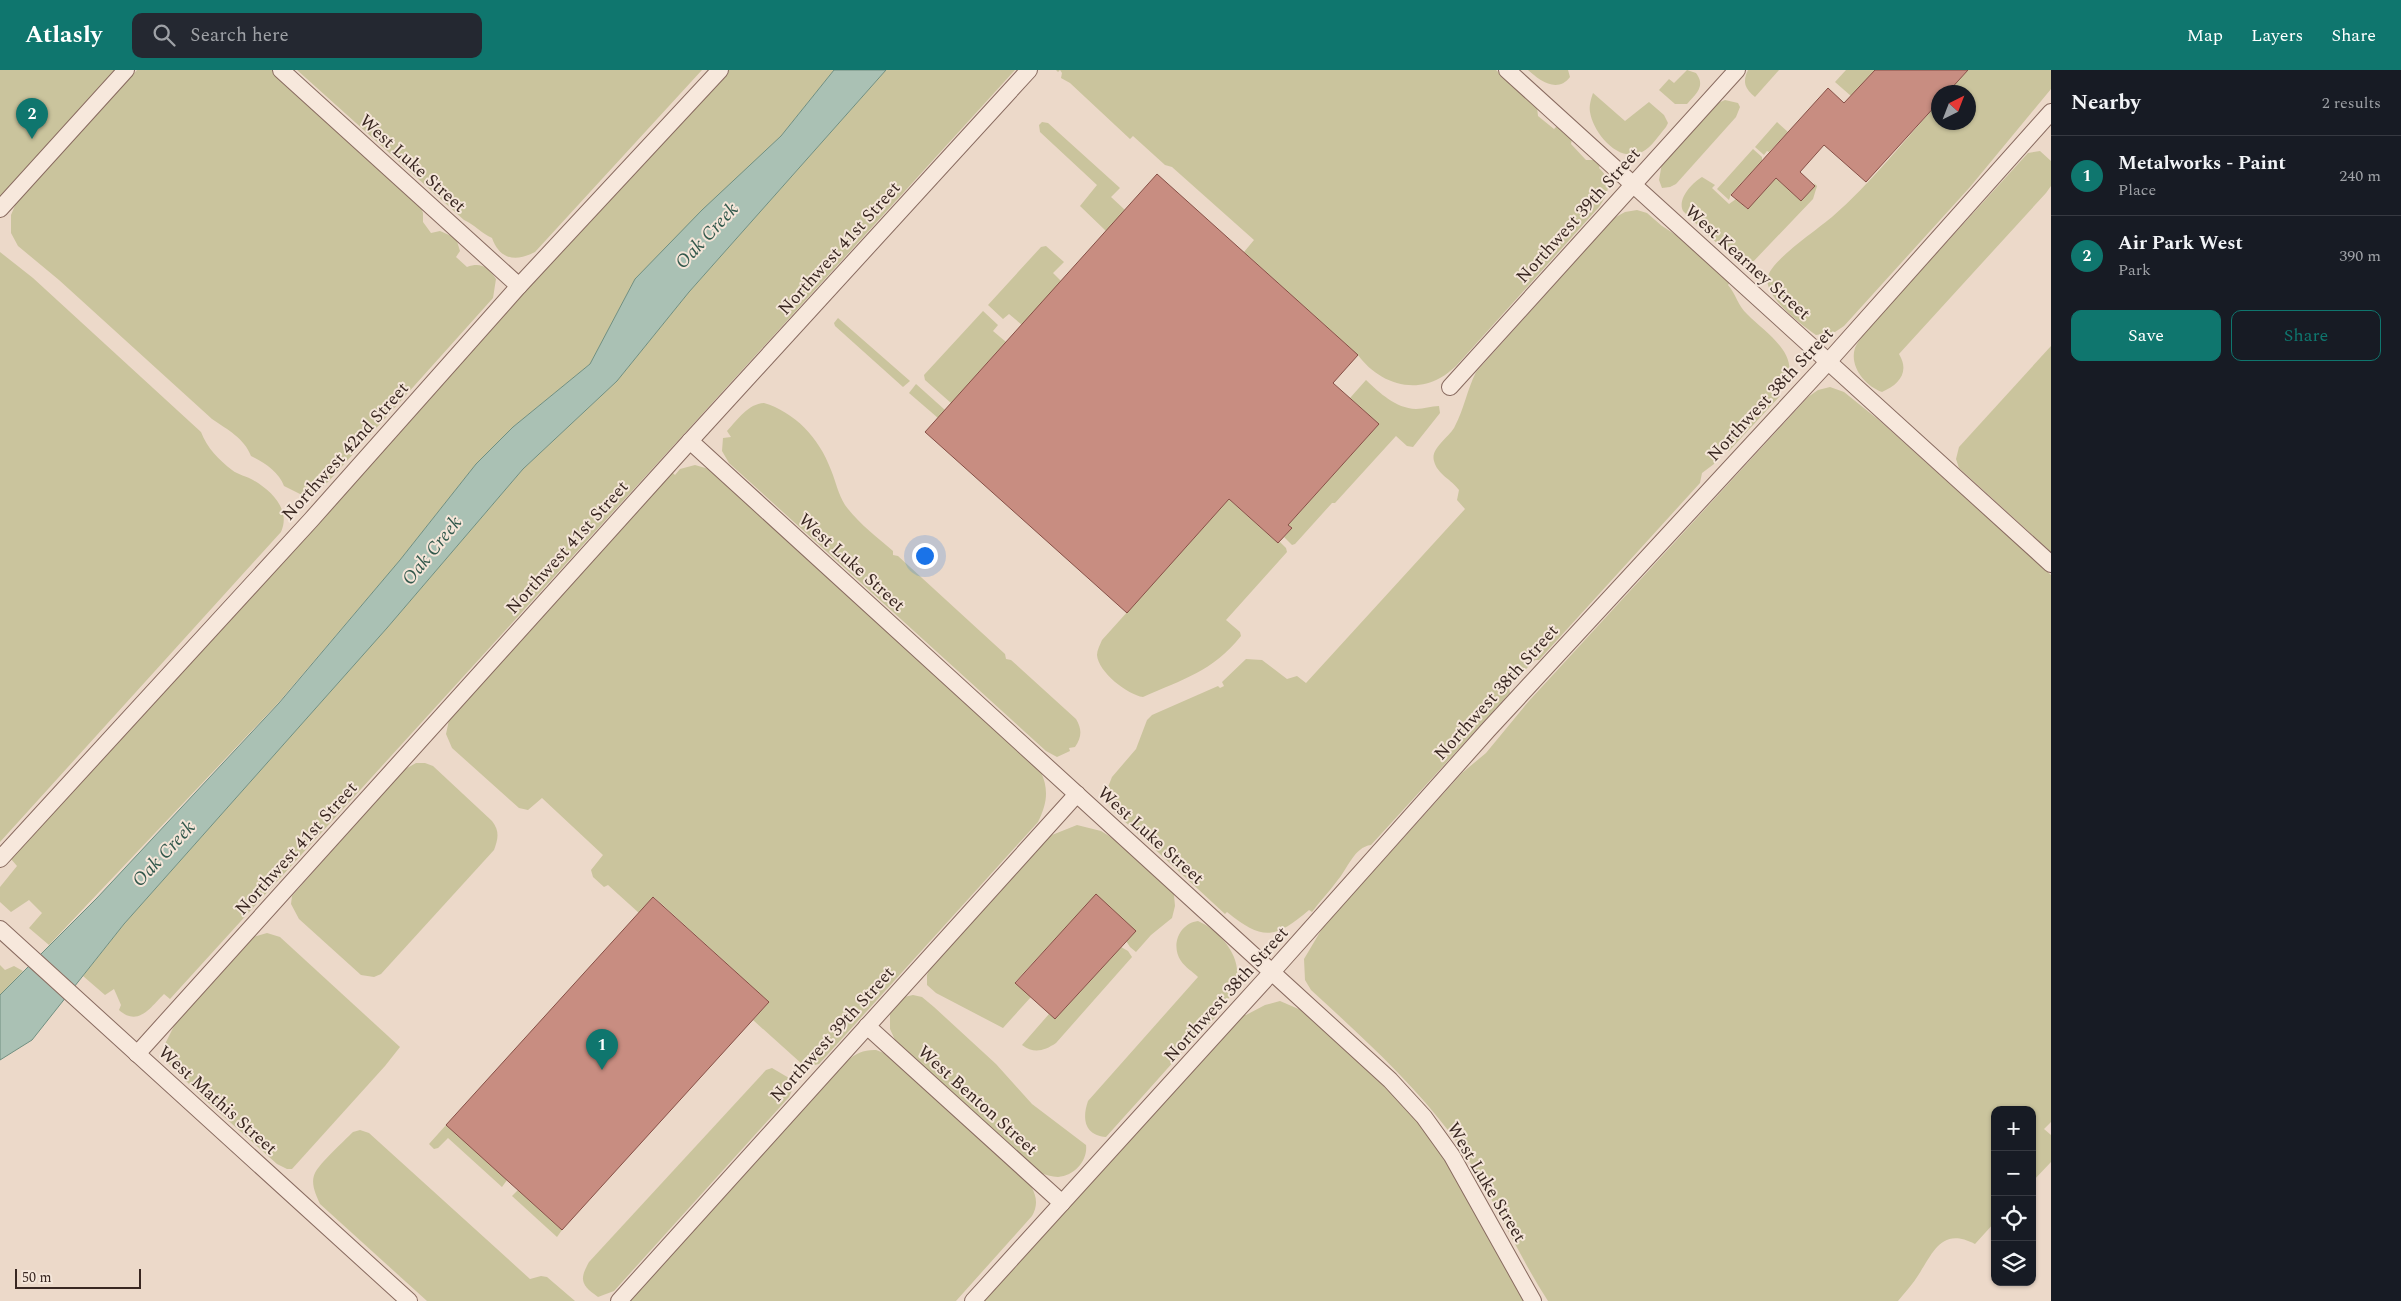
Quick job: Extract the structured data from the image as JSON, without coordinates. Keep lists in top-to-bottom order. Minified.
{"streets":{"street":["West Luke Street","Northwest 39th Street","Northwest 41st Street","West Kearney Street","Northwest 38th Street","Northwest 42nd Street","West Mathis Street","West Benton Street"]},"crossings":[["West Luke Street","Northwest 39th Street"],["West Luke Street","Northwest 41st Street"],["West Luke Street","Northwest 38th Street"],["West Luke Street","Northwest 42nd Street"],["Northwest 39th Street","West Kearney Street"],["Northwest 39th Street","West Benton Street"],["Northwest 41st Street","West Mathis Street"],["West Kearney Street","Northwest 38th Street"],["Northwest 38th Street","West Benton Street"]],"water":["Oak Creek"],"scale_bar":"50 m","north":"top right","page":{"header":"Atlasly","search":"Search here","nav":["Map","Layers","Share"],"heading":["Nearby","2 results"],"pins":["2","1"],"list":[{"mark":"1","name":"Metalworks - Paint","note":"Place","value":"240 m"},{"mark":"2","name":"Air Park West","note":"Park","value":"390 m"}],"buttons":["Save","Share"],"map_buttons":["+","−"],"scale":"50 m"}}
